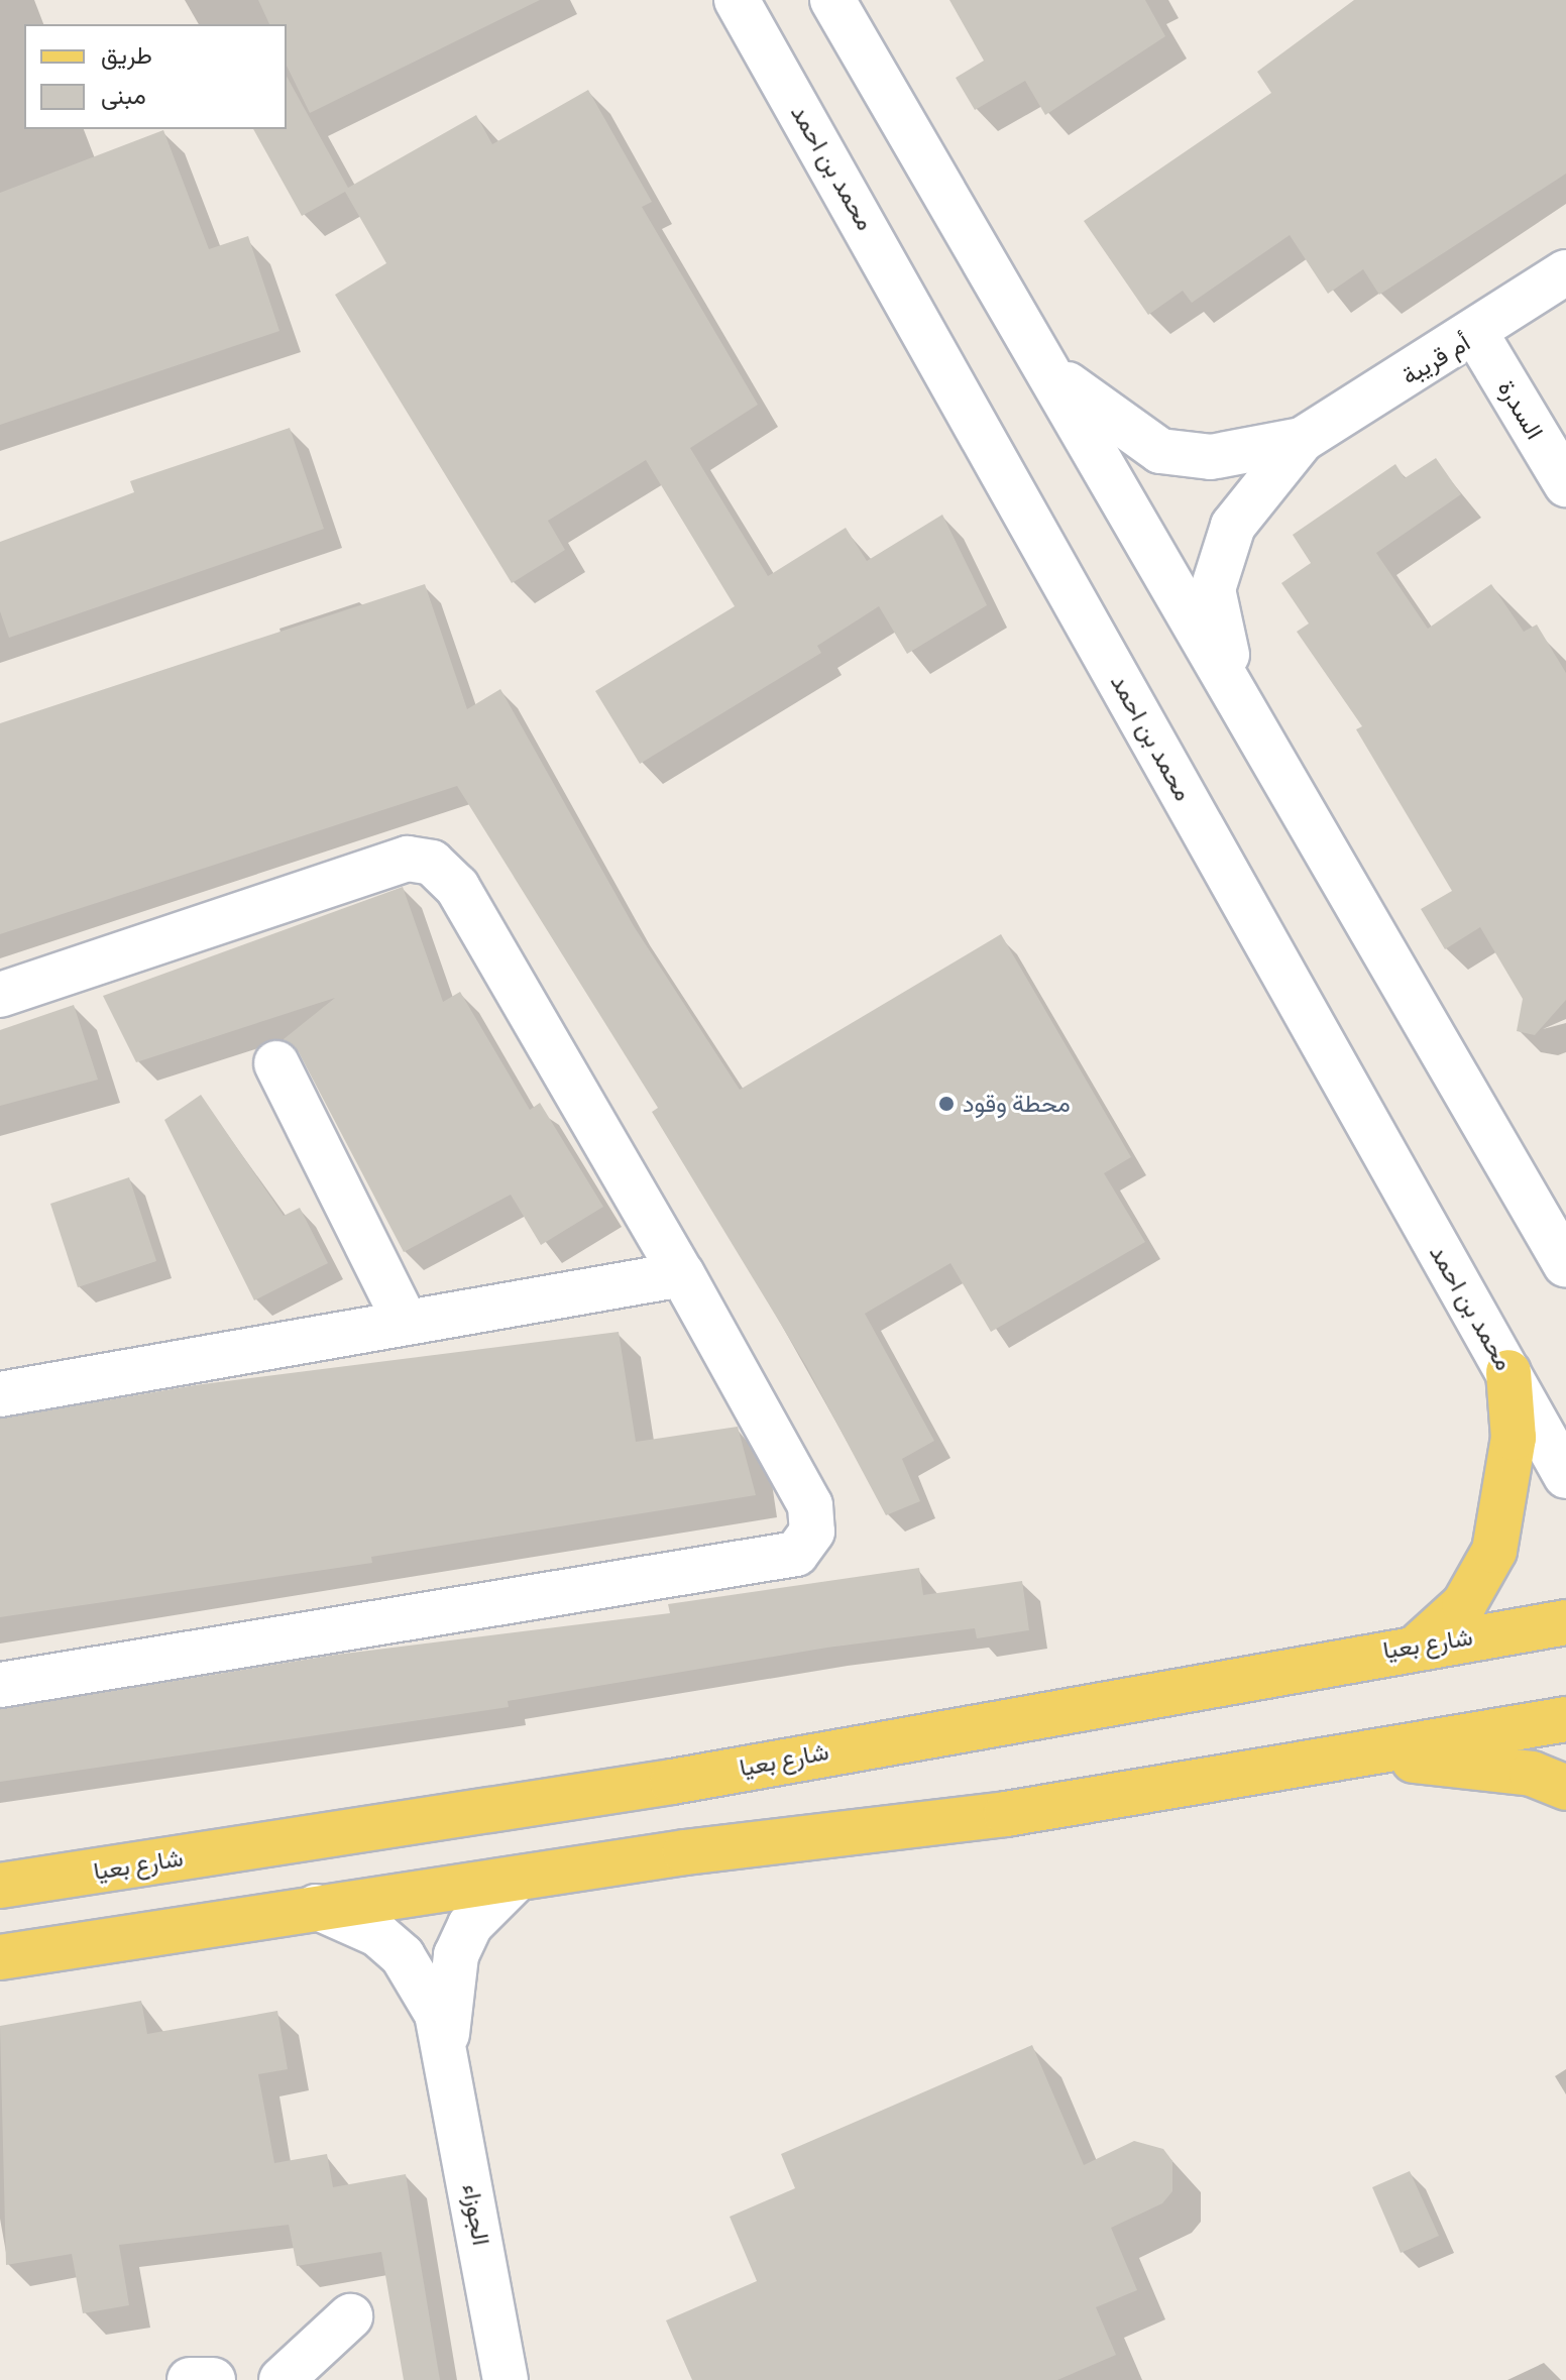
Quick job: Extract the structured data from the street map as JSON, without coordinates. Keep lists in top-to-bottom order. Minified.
{"streets":{"main road":["شارع بعيا"],"street":["محمد بن احمد","أم قريبة","السدرة","الجوزاء"]},"crossings":[["أم قريبة","السدرة"]],"places":["محطة وقود"],"legend":["طريق","مبنى"]}
